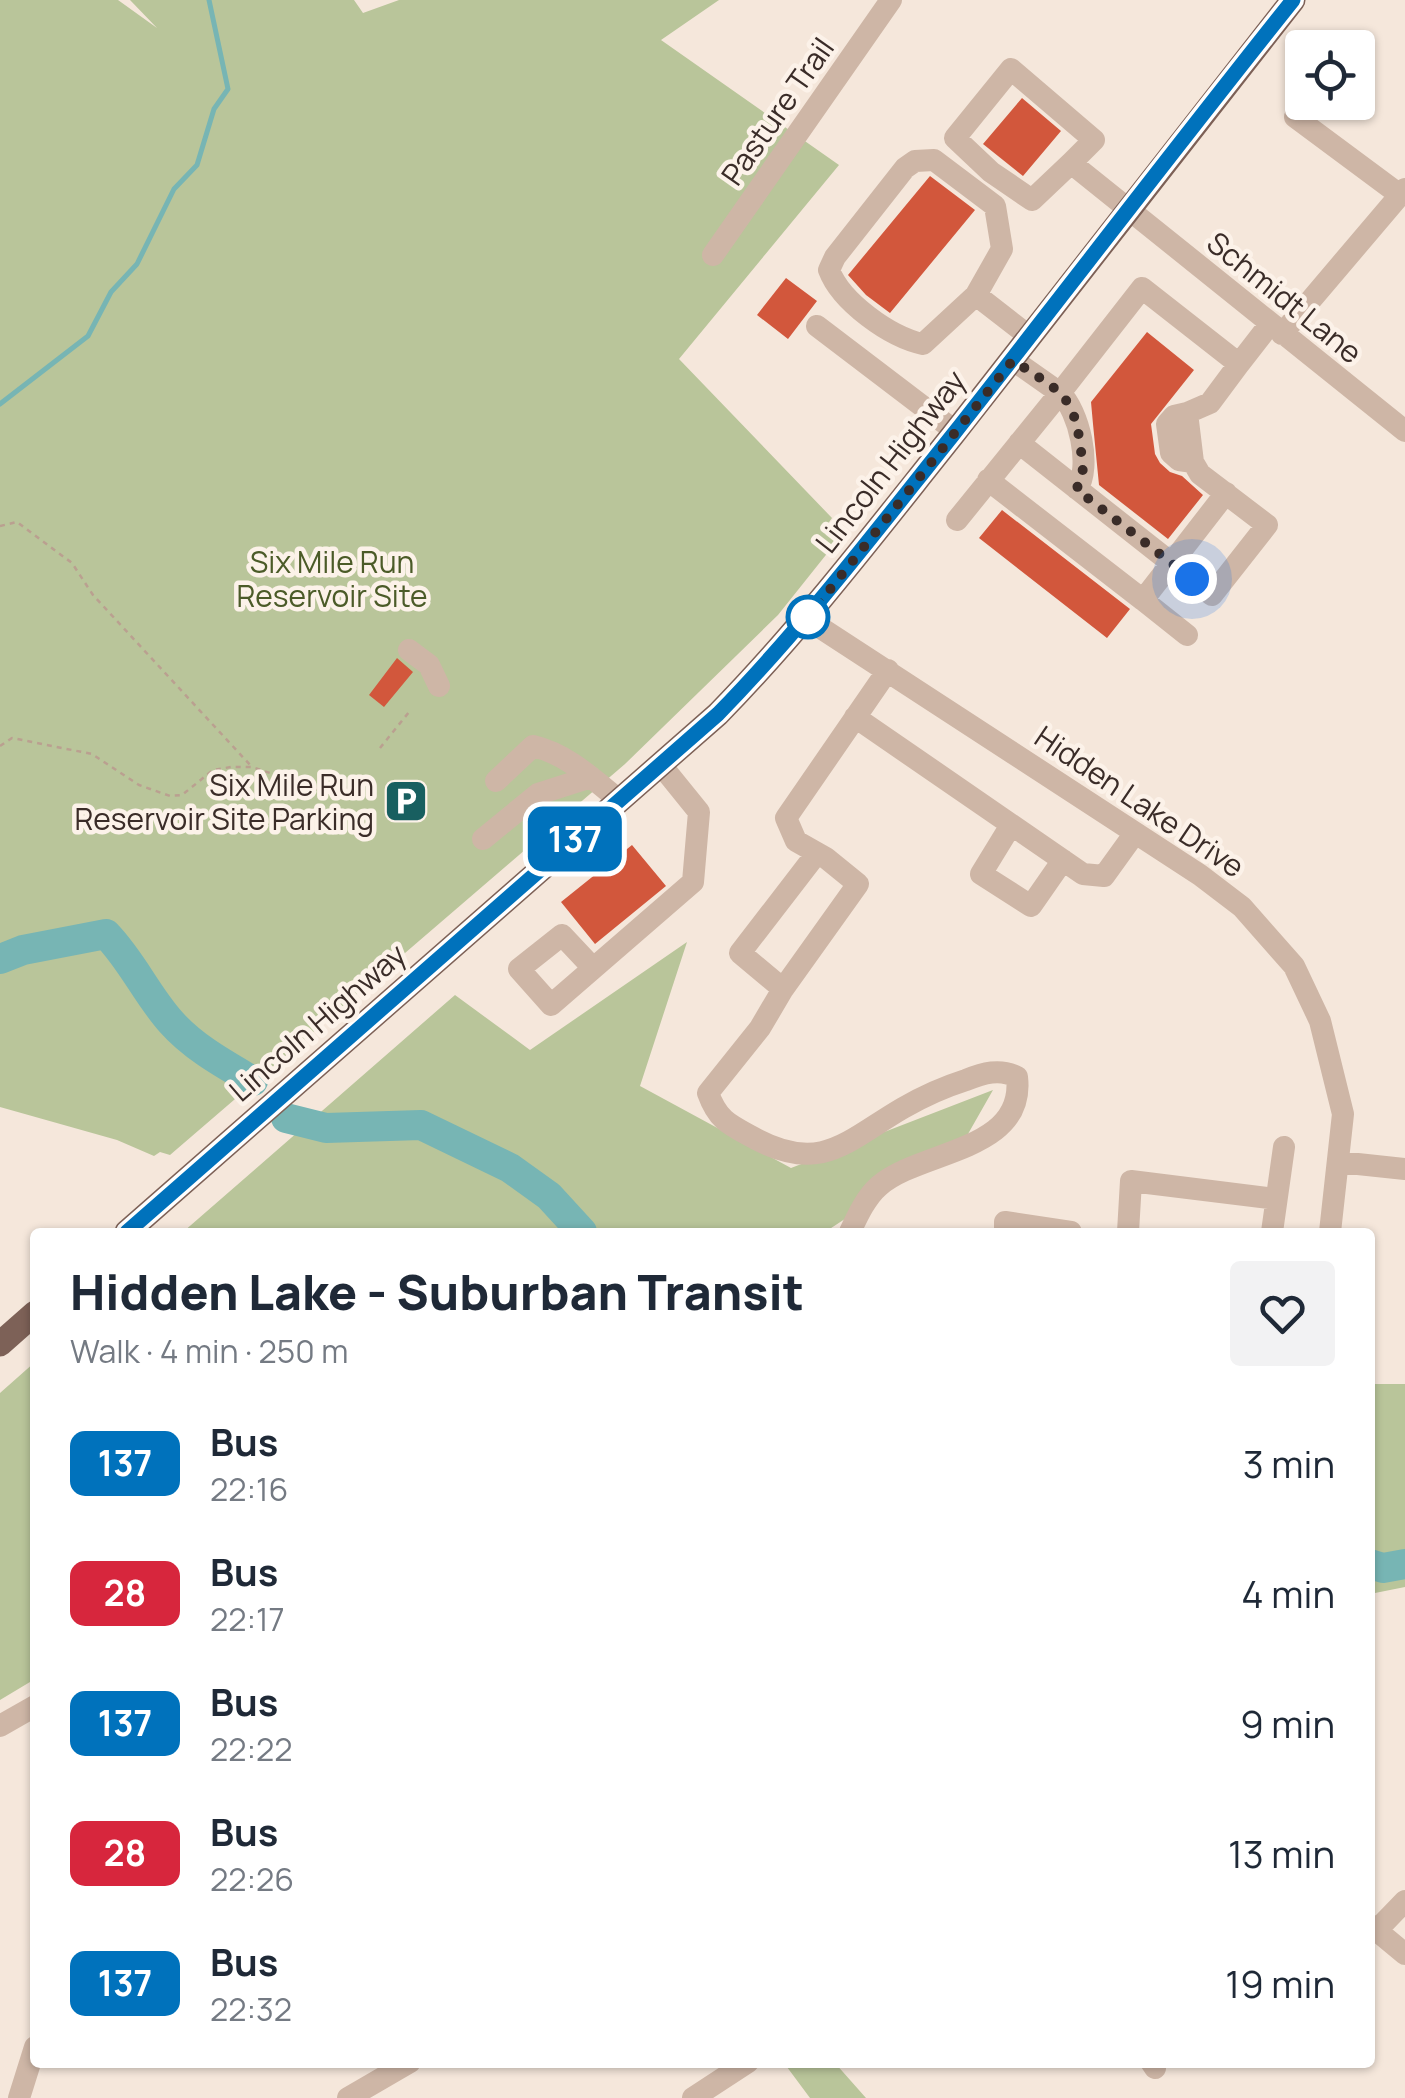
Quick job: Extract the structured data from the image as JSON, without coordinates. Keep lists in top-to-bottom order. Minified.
{"streets":{"main road":["Lincoln Highway"],"street":["Pasture Trail","Schmidt Lane","Hidden Lake Drive"]},"crossings":[["Schmidt Lane","Lincoln Highway"],["Lincoln Highway","Hidden Lake Drive"]],"parks":["Six Mile Run Reservoir Site"],"places":{"parking":["Six Mile Run Reservoir Site Parking"]},"lines":["bus line 137"],"page":{"on_map":"137","heading":["Hidden Lake - Suburban Transit","Walk · 4 min · 250 m"],"list":[{"mark":"137","name":"Bus","note":"22:16","value":"3 min"},{"mark":"28","name":"Bus","note":"22:17","value":"4 min"},{"mark":"137","name":"Bus","note":"22:22","value":"9 min"},{"mark":"28","name":"Bus","note":"22:26","value":"13 min"},{"mark":"137","name":"Bus","note":"22:32","value":"19 min"}]}}
